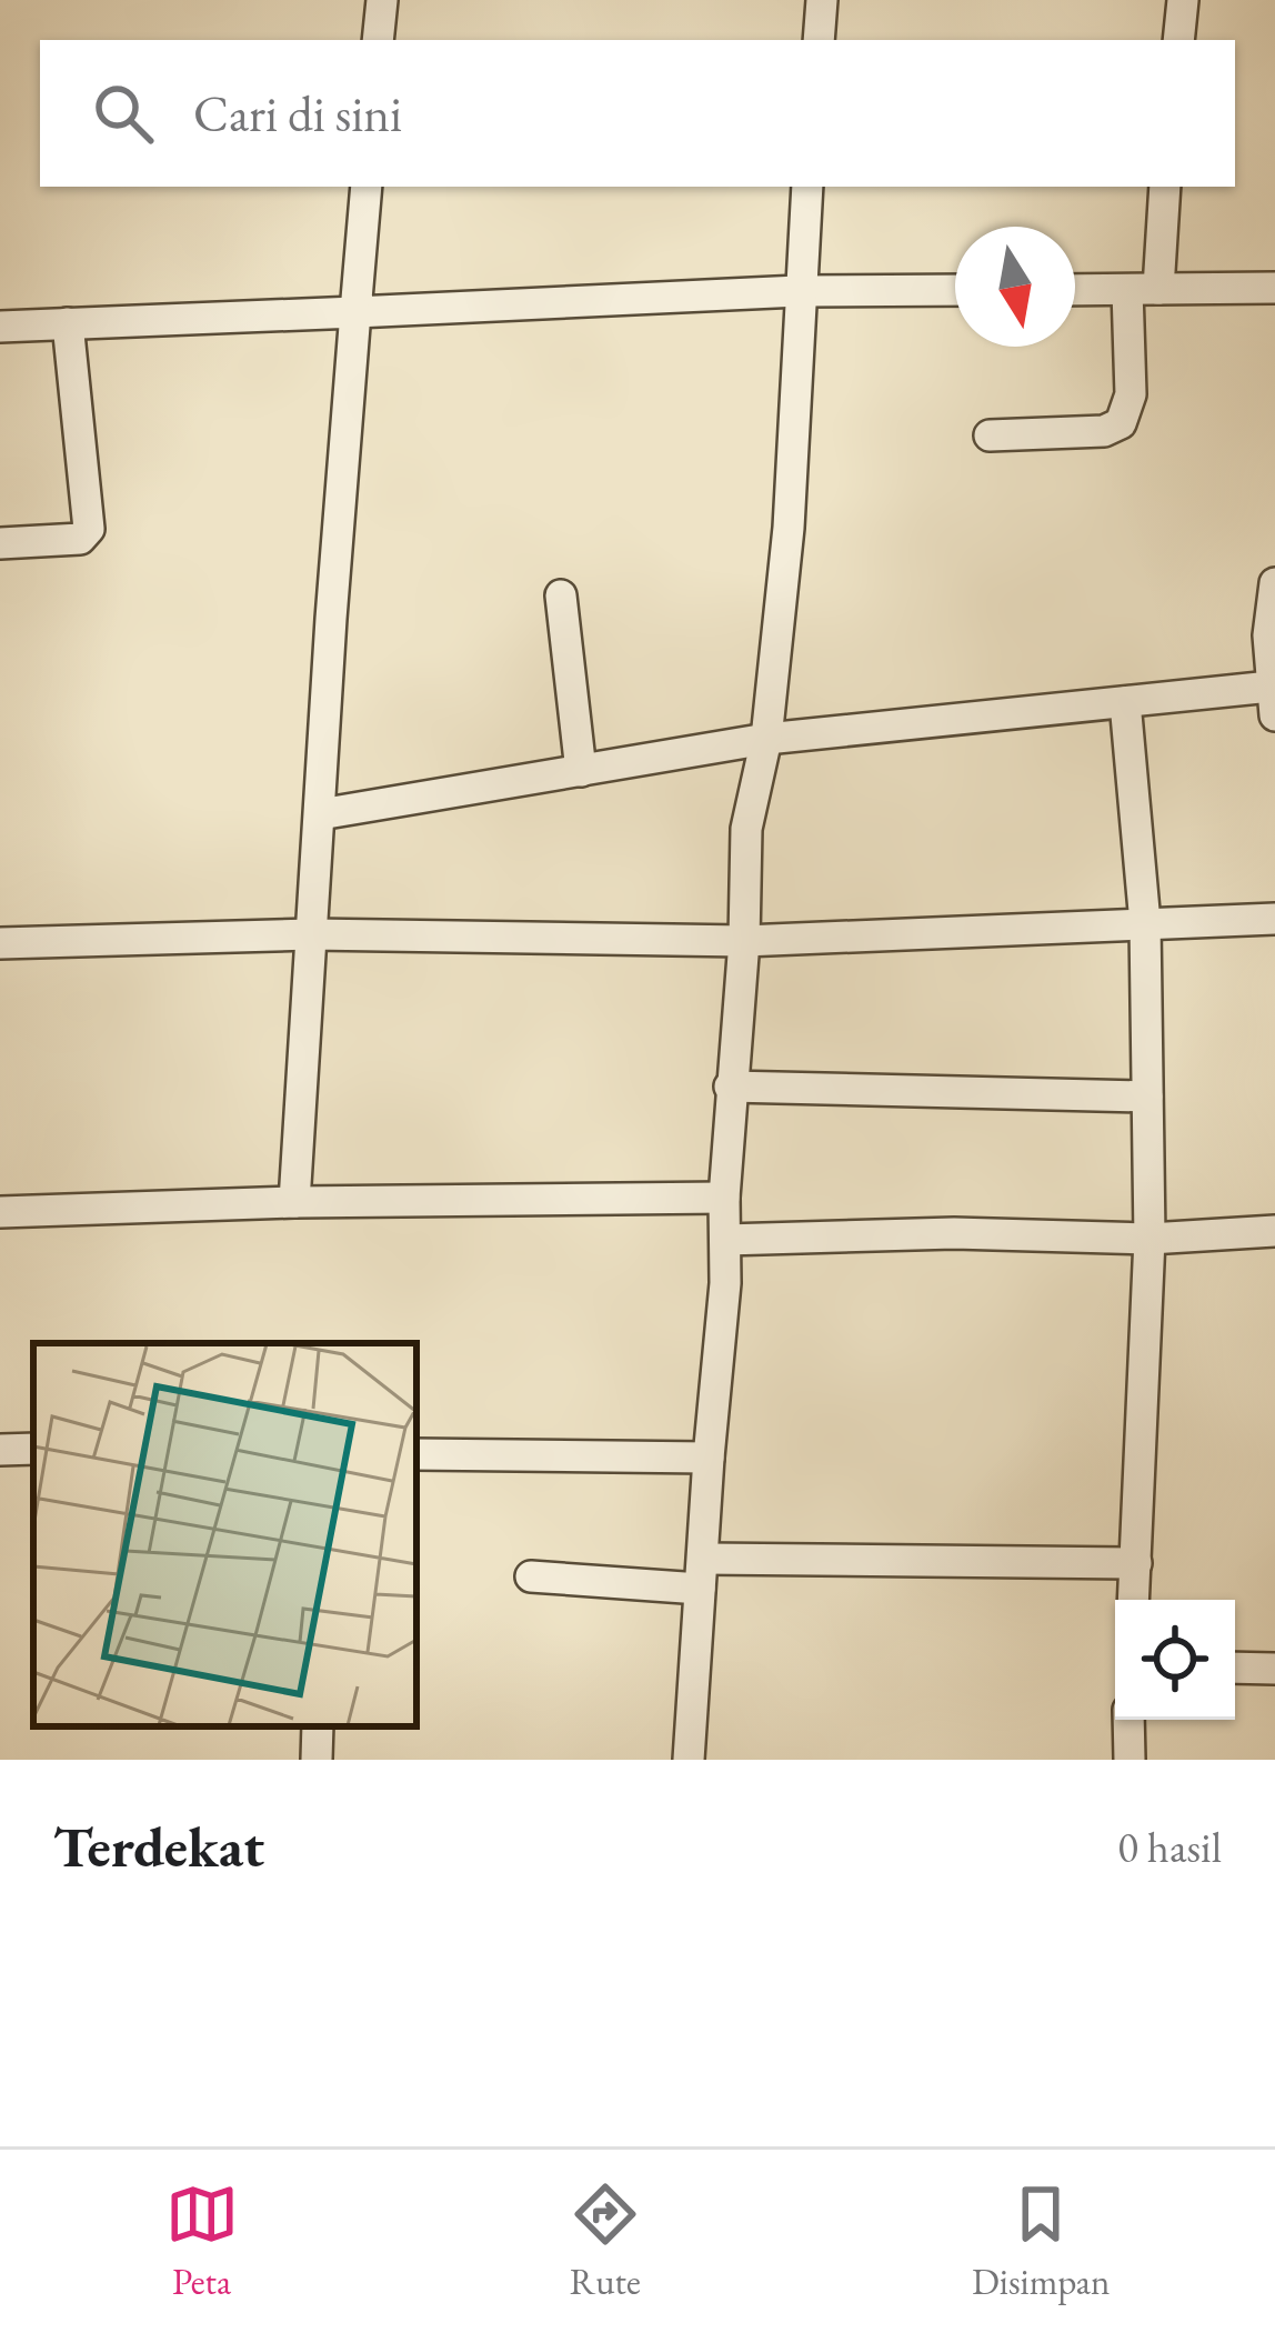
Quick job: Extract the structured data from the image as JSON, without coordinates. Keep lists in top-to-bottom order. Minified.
{"north":"bottom","page":{"search":"Cari di sini","heading":["Terdekat","0 hasil"],"nav":["Peta","Rute","Disimpan"]}}
